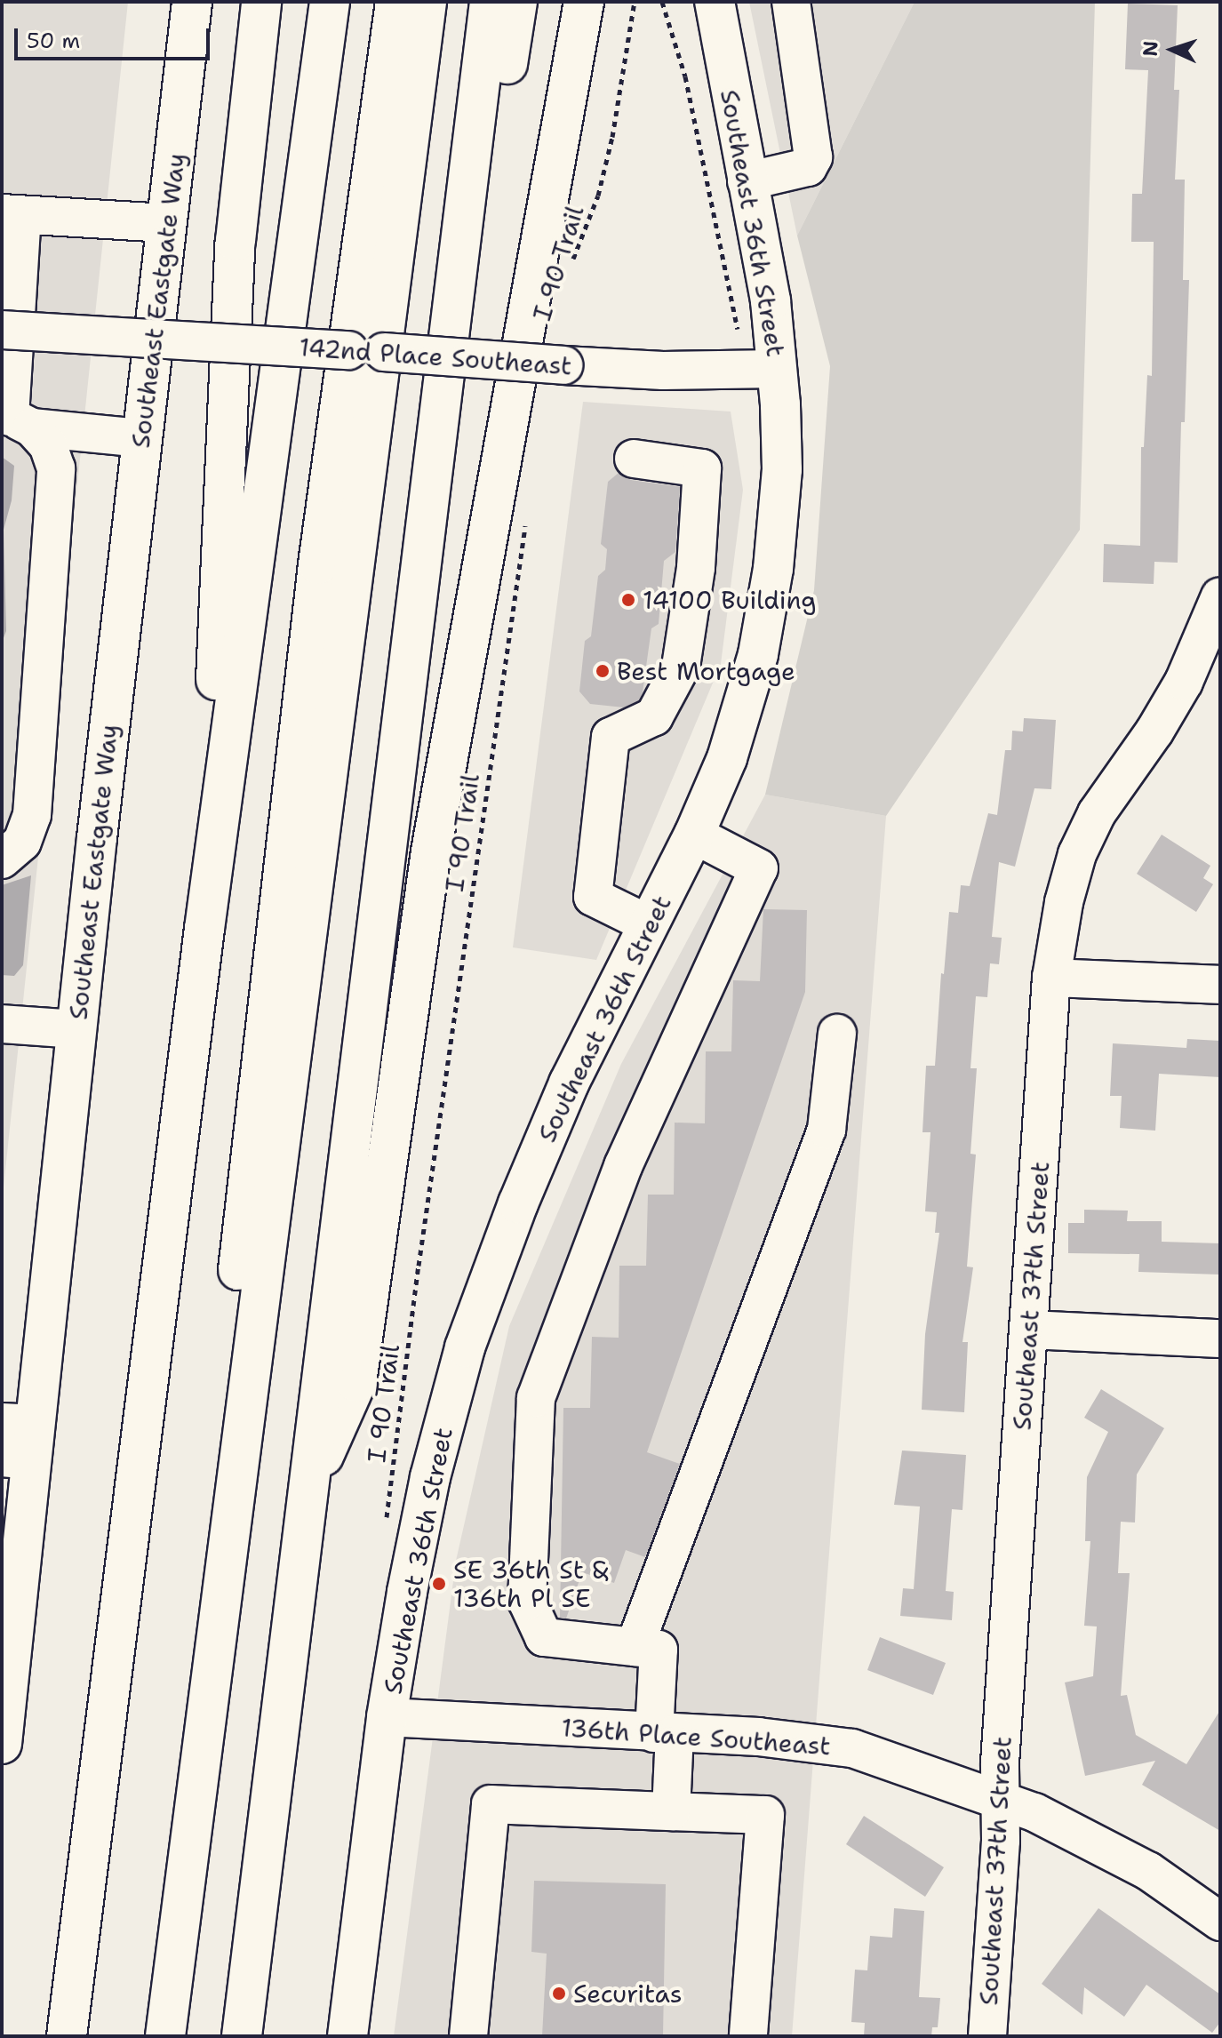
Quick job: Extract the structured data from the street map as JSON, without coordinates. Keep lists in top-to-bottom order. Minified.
{"streets":{"main road":["Southeast 36th Street","Southeast Eastgate Way"],"street":["142nd Place Southeast","Southeast 37th Street","136th Place Southeast"],"path":["I 90 Trail"]},"crossings":[["Southeast 36th Street","142nd Place Southeast"],["Southeast 36th Street","136th Place Southeast"],["Southeast 37th Street","136th Place Southeast"]],"places":["14100 Building","Best Mortgage","SE 36th St & 136th Pl SE","Securitas"],"scale_bar":"50 m","north":"left"}
